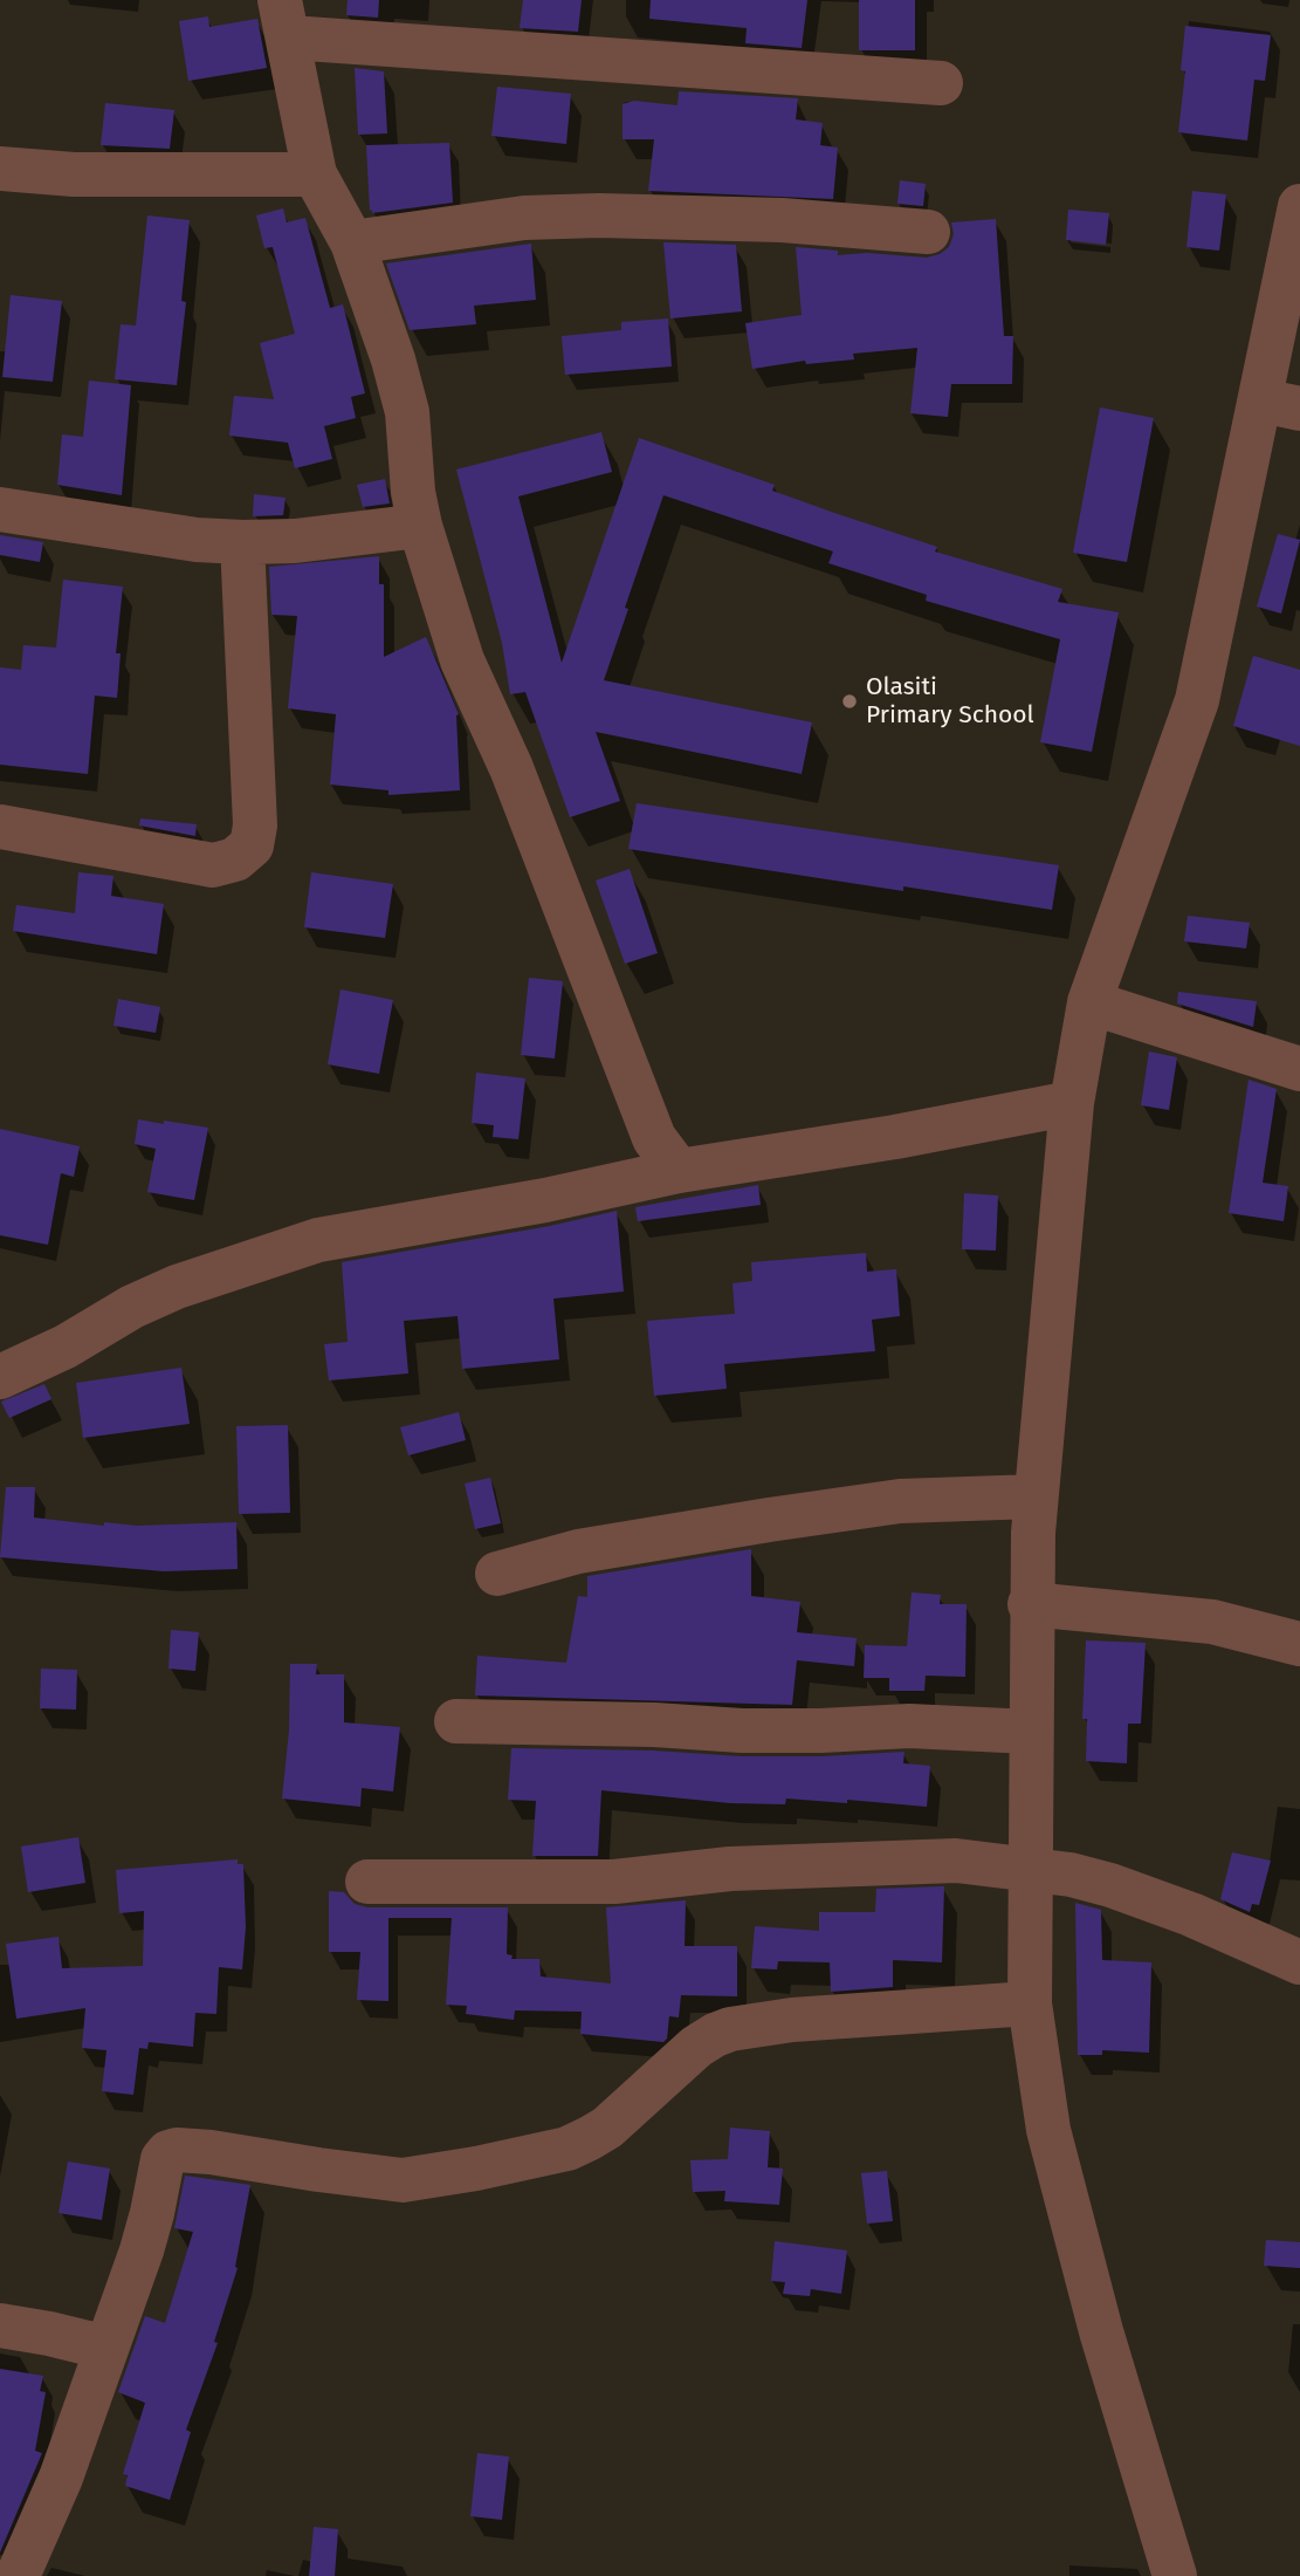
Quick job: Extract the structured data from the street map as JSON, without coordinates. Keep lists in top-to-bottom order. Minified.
{"places":["Olasiti Primary School"]}
